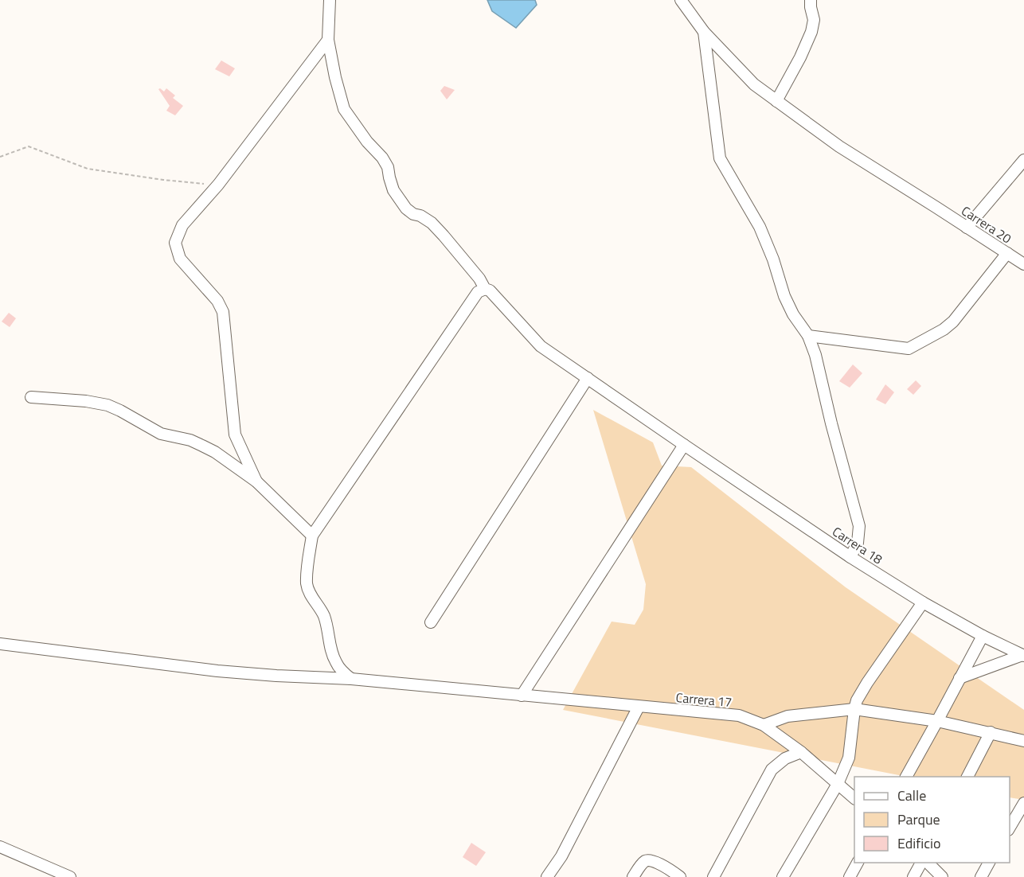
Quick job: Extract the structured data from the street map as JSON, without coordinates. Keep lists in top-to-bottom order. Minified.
{"streets":{"street":["Carrera 20","Carrera 18","Carrera 17"]},"legend":["Calle","Parque","Edificio"]}
